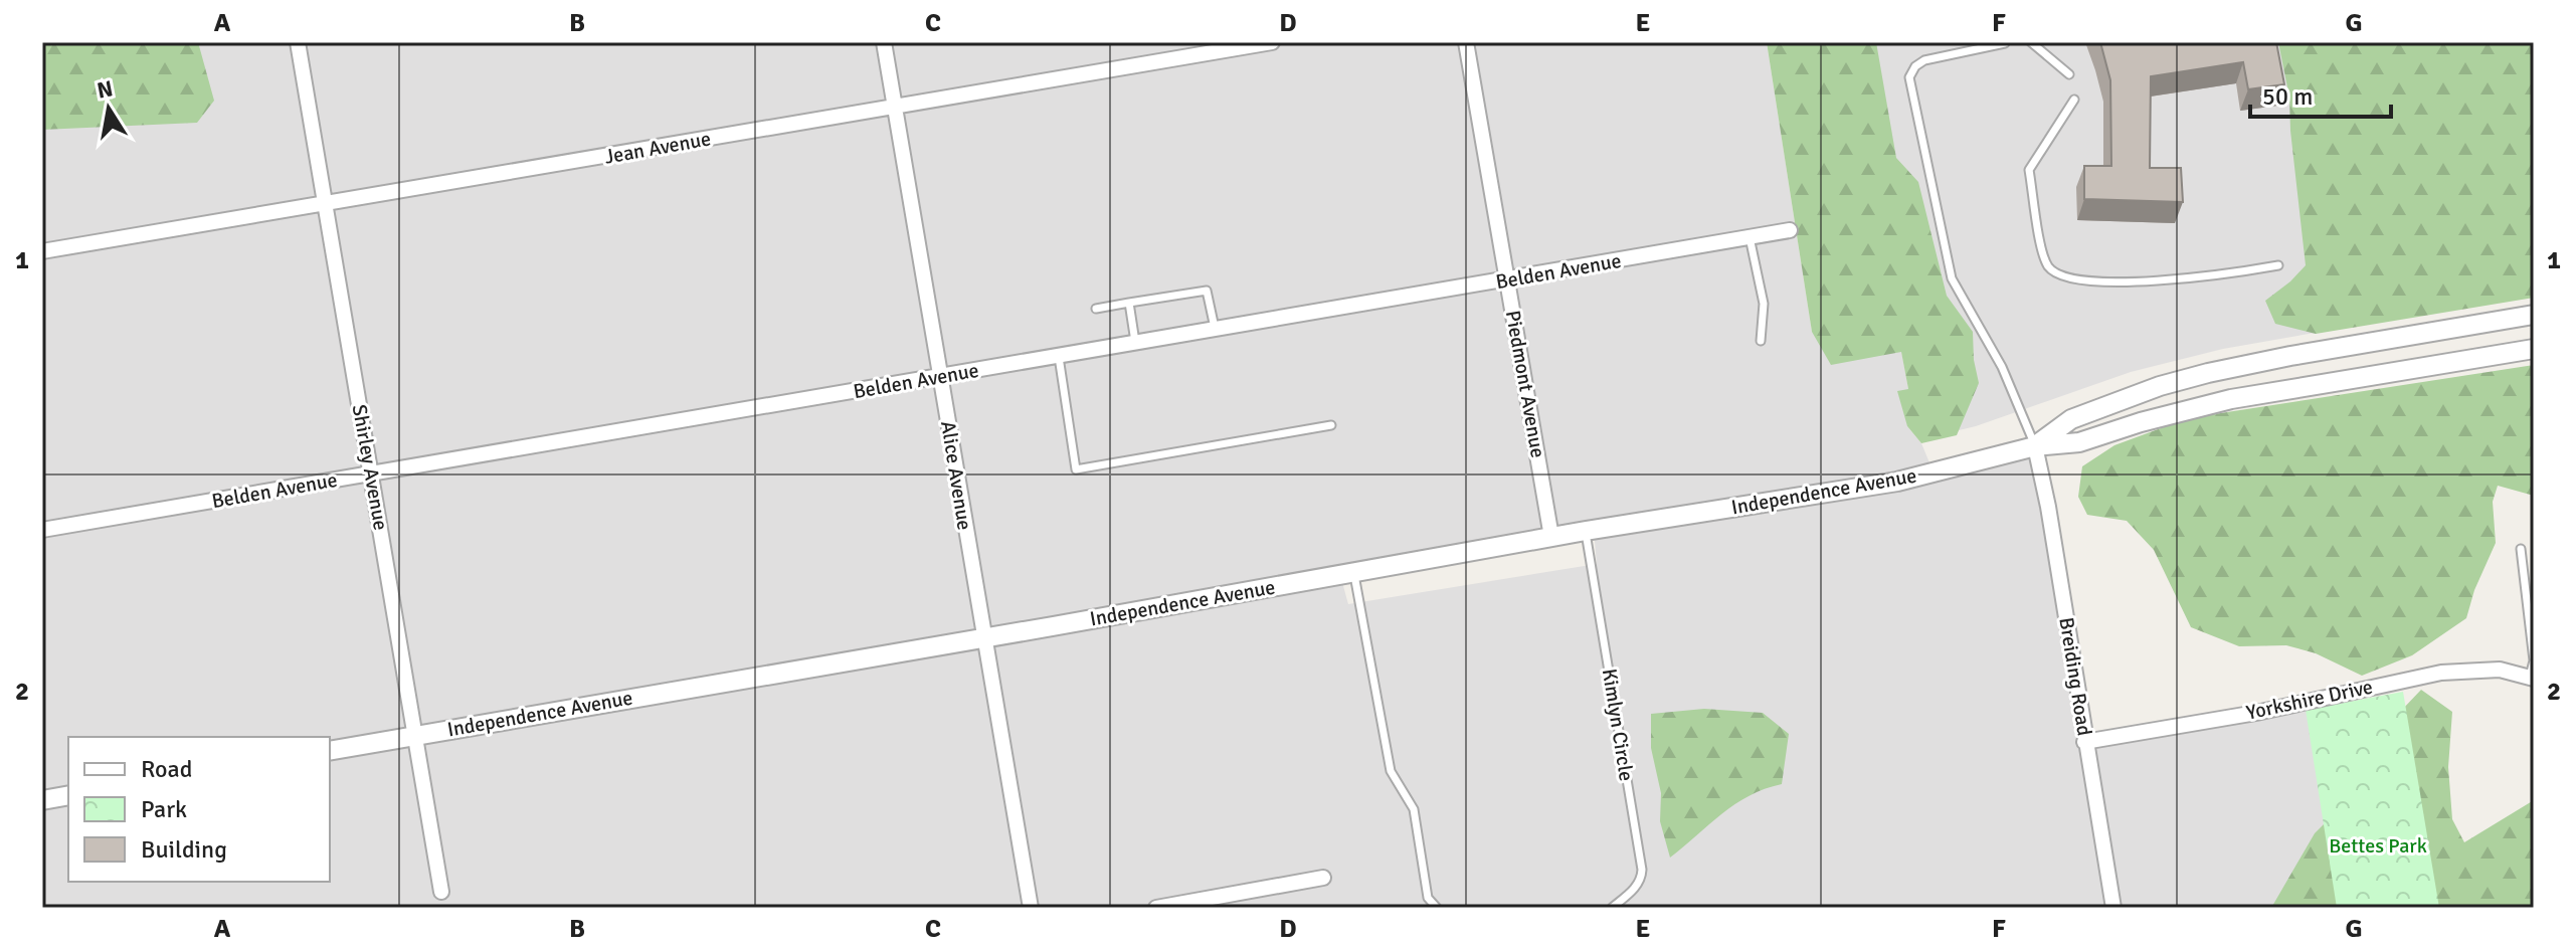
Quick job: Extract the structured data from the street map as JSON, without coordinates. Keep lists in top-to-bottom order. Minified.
{"streets":{"street":["Jean Avenue","Belden Avenue","Piedmont Avenue","Shirley Avenue","Alice Avenue","Independence Avenue","Breiding Road","Yorkshire Drive"],"lane":["Kimlyn Circle"]},"crossings":[["Jean Avenue","Shirley Avenue"],["Jean Avenue","Alice Avenue"],["Belden Avenue","Piedmont Avenue"],["Belden Avenue","Shirley Avenue"],["Belden Avenue","Alice Avenue"],["Piedmont Avenue","Independence Avenue"],["Shirley Avenue","Independence Avenue"],["Alice Avenue","Independence Avenue"],["Independence Avenue","Breiding Road"],["Independence Avenue","Kimlyn Circle"],["Breiding Road","Yorkshire Drive"]],"parks":["Bettes Park"],"legend":["Road","Park","Building"],"scale_bar":"50 m","north":"top","grid":{"columns":["A","B","C","D","E","F","G"],"rows":["1","2"]}}
